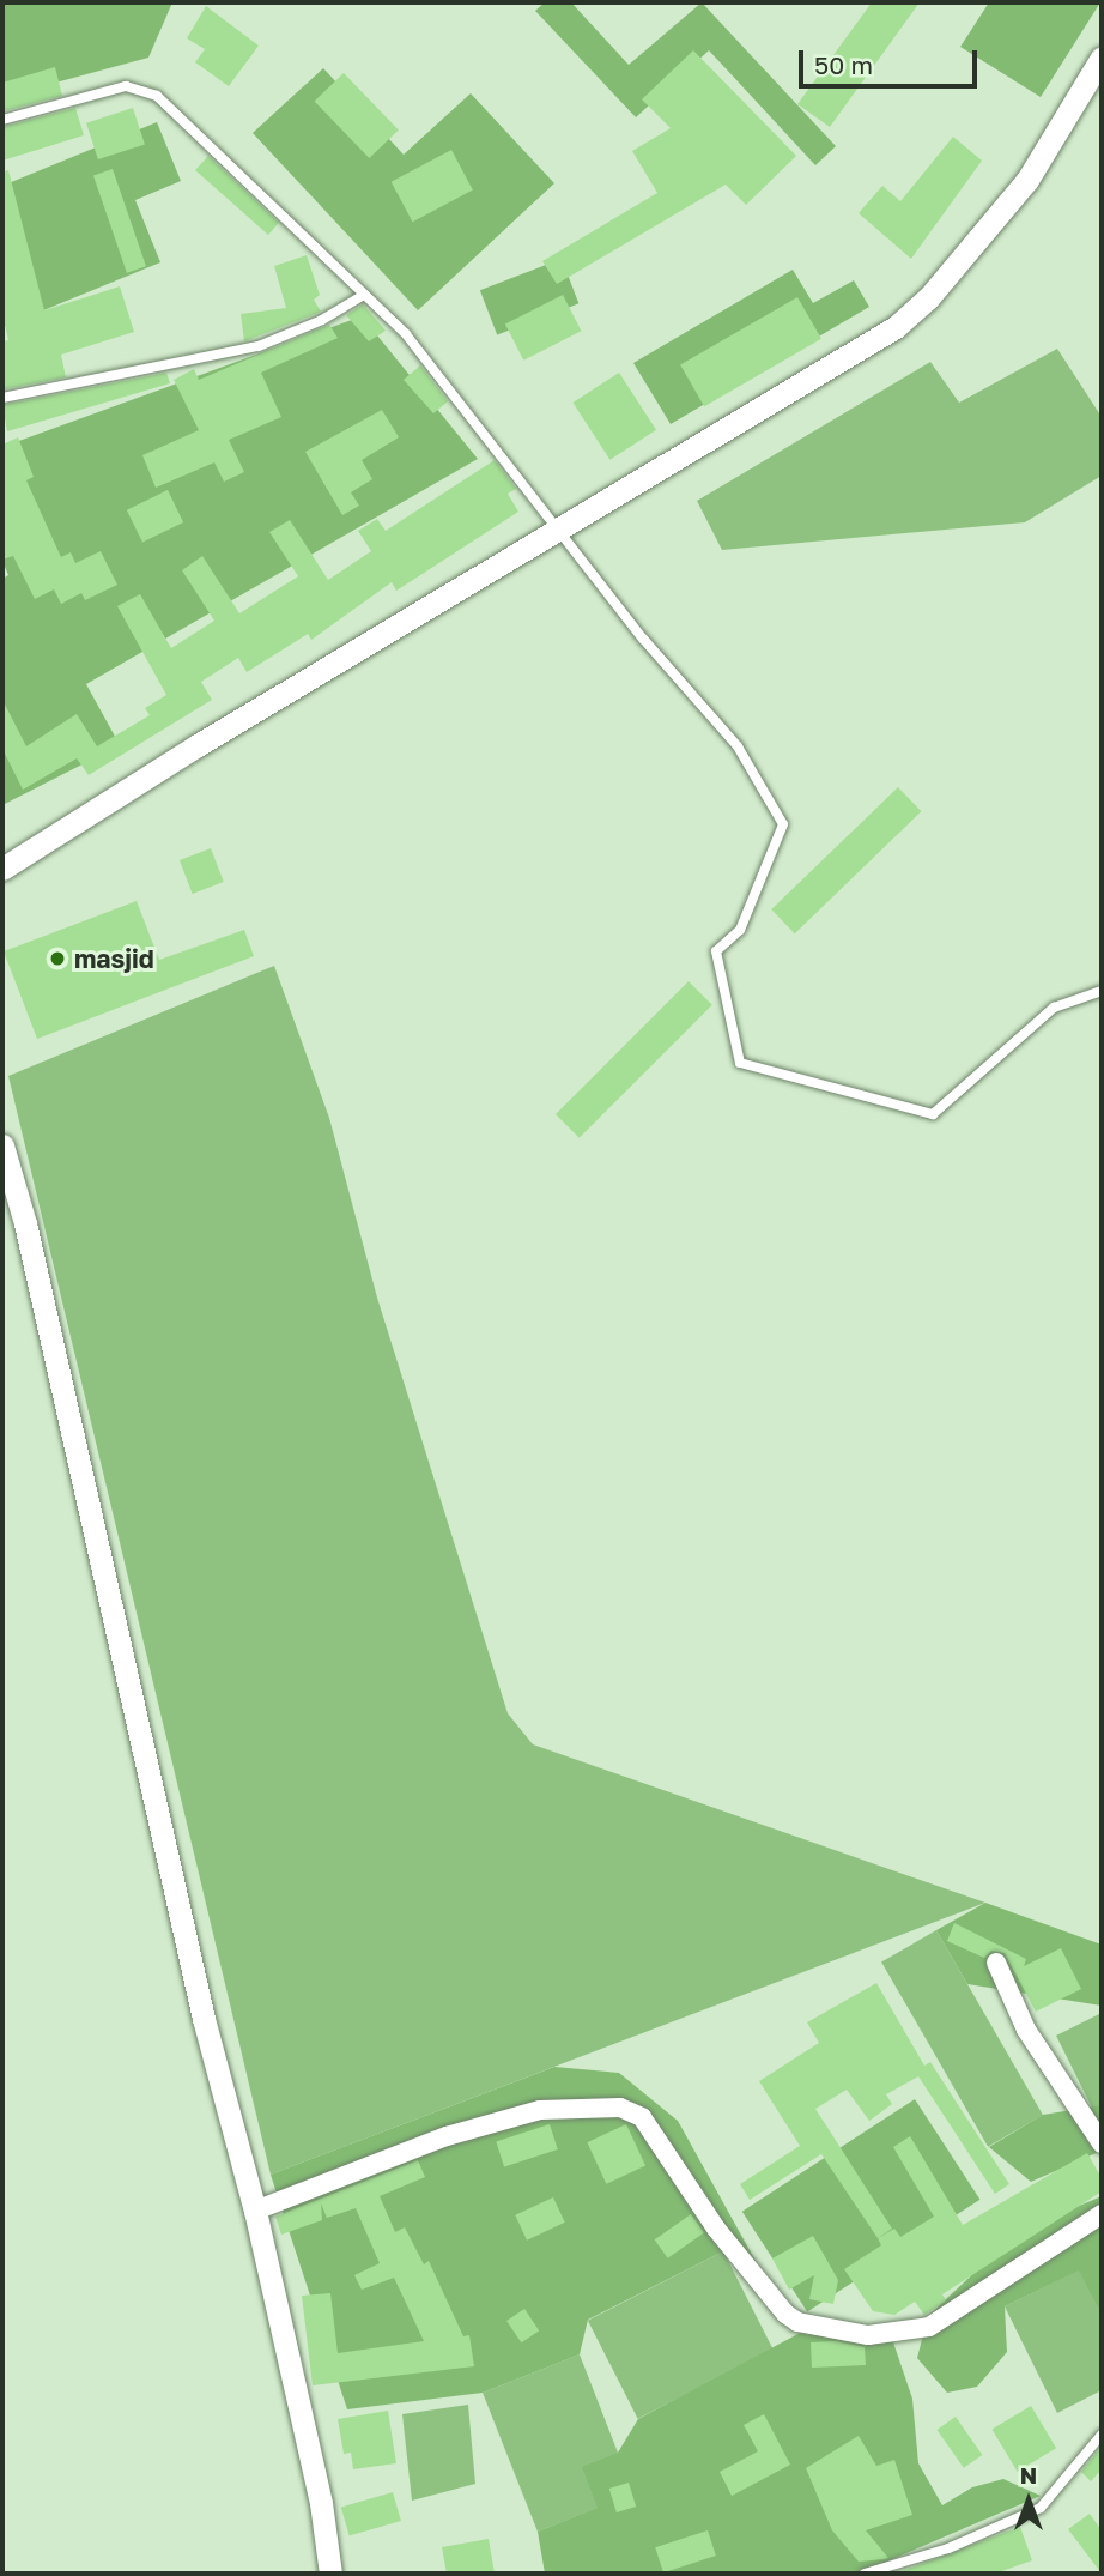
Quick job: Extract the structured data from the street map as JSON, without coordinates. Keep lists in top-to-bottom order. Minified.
{"places":["masjid"],"scale_bar":"50 m","north":"top"}
